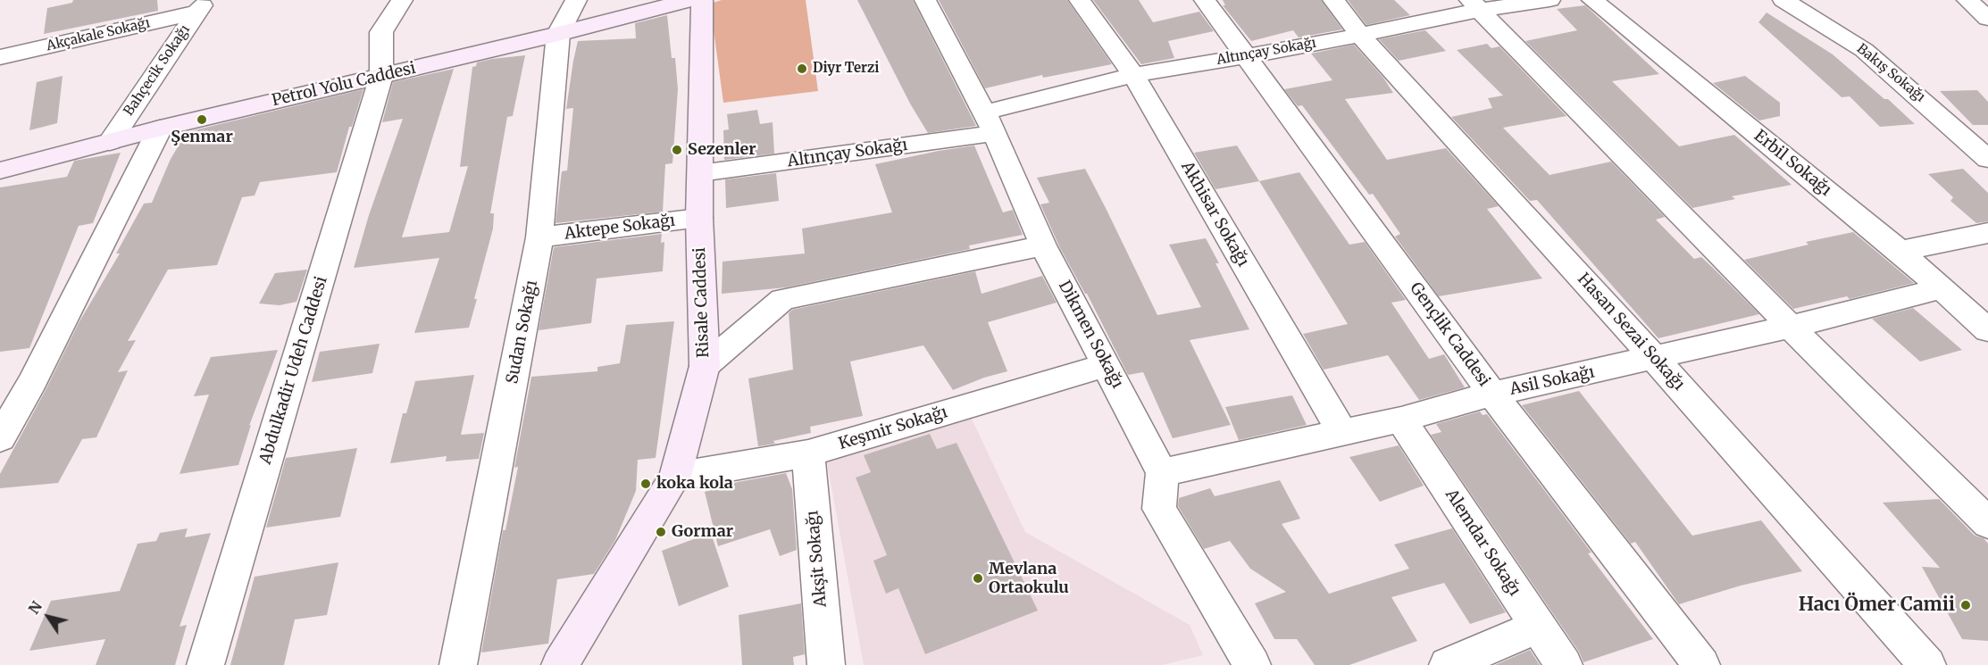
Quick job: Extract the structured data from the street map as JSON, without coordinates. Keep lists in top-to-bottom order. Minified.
{"streets":{"main road":["Petrol Yolu Caddesi","Risale Caddesi"],"street":["Akçakale Sokağı","Altınçay Sokağı","Bahçecik Sokağı","Bakış Sokağı","Erbil Sokağı","Akhisar Sokağı","Aktepe Sokağı","Sudan Sokağı","Hasan Sezai Sokağı","Dikmen Sokağı","Gençlik Caddesi","Abdulkadir Udeh Caddesi","Asil Sokağı","Keşmir Sokağı","Alemdar Sokağı","Akşit Sokağı"]},"crossings":[["Akçakale Sokağı","Bahçecik Sokağı"],["Altınçay Sokağı","Akhisar Sokağı"],["Altınçay Sokağı","Risale Caddesi"],["Altınçay Sokağı","Hasan Sezai Sokağı"],["Altınçay Sokağı","Dikmen Sokağı"],["Altınçay Sokağı","Gençlik Caddesi"],["Bahçecik Sokağı","Petrol Yolu Caddesi"],["Petrol Yolu Caddesi","Sudan Sokağı"],["Petrol Yolu Caddesi","Abdulkadir Udeh Caddesi"],["Erbil Sokağı","Asil Sokağı"],["Akhisar Sokağı","Asil Sokağı"],["Aktepe Sokağı","Risale Caddesi"],["Aktepe Sokağı","Sudan Sokağı"],["Risale Caddesi","Keşmir Sokağı"],["Hasan Sezai Sokağı","Asil Sokağı"],["Dikmen Sokağı","Asil Sokağı"],["Dikmen Sokağı","Keşmir Sokağı"],["Gençlik Caddesi","Asil Sokağı"],["Asil Sokağı","Alemdar Sokağı"],["Keşmir Sokağı","Akşit Sokağı"]],"places":["Diyr Terzi","Şenmar","Sezenler","koka kola","Gormar","Mevlana Ortaokulu","Hacı Ömer Camii"],"north":"top left"}
